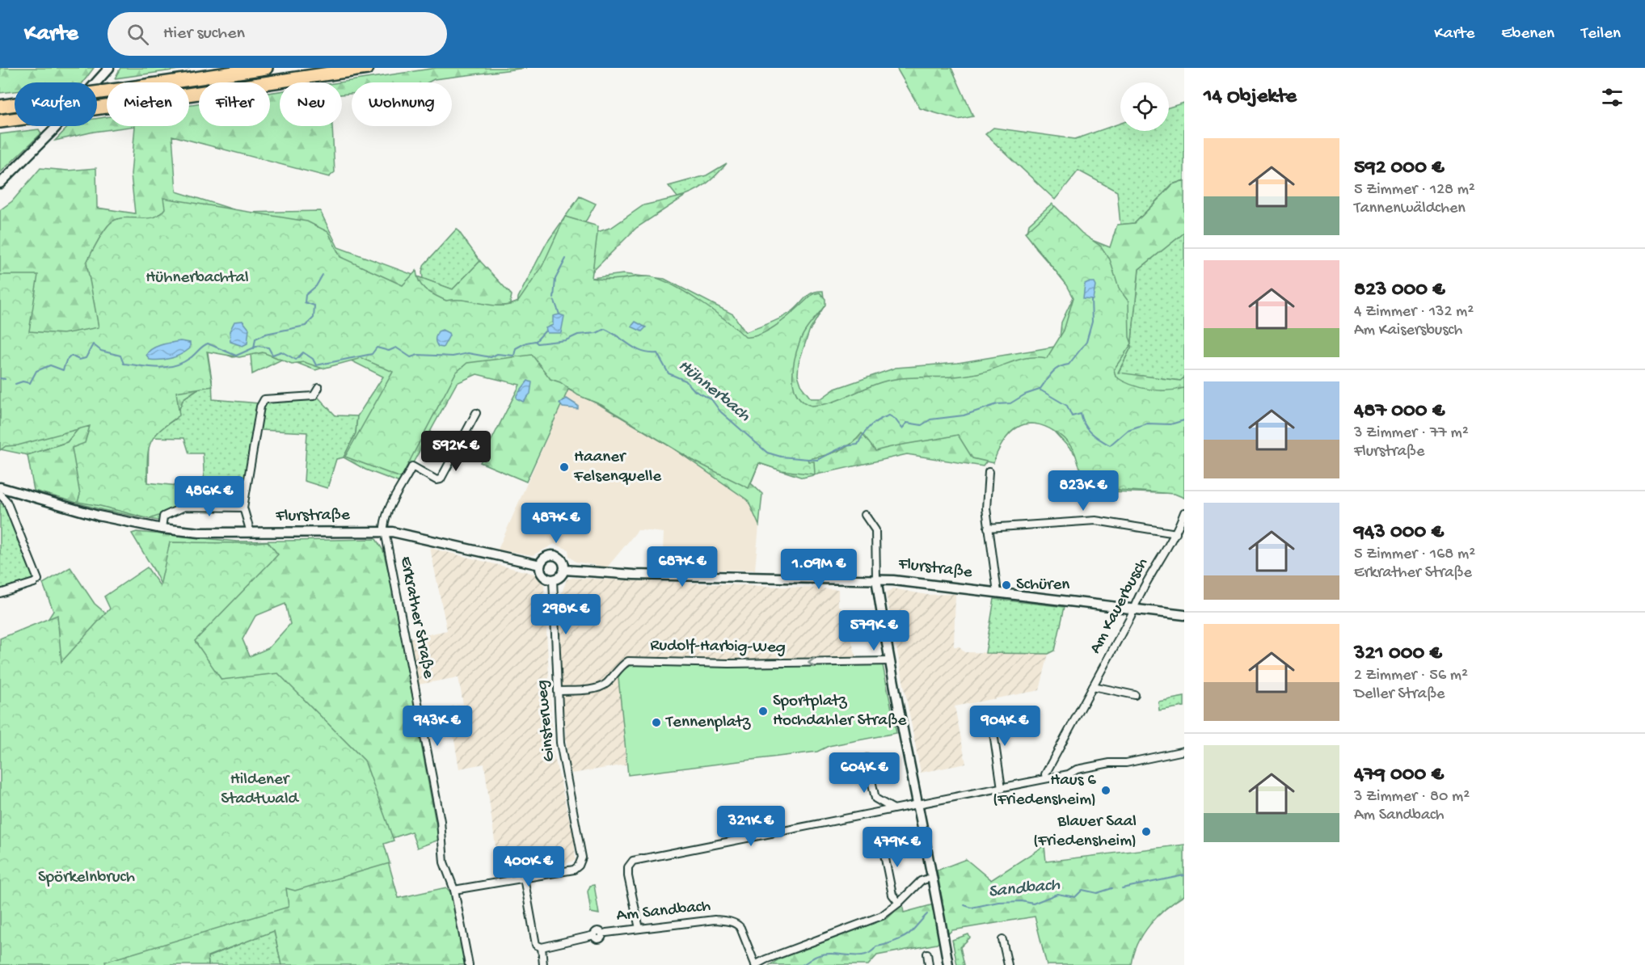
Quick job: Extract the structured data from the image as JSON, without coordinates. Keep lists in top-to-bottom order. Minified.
{"streets":{"main road":["Flurstraße"],"street":["Am Kauerbusch","Erkrather Straße","Rudolf-Harbig-Weg","Ginsterweg","Am Sandbach"]},"crossings":[["Flurstraße","Am Kauerbusch"],["Flurstraße","Erkrather Straße"],["Flurstraße","Ginsterweg"],["Rudolf-Harbig-Weg","Ginsterweg"]],"one_way":["Rudolf-Harbig-Weg"],"water":["Hühnerbach","Sandbach"],"parks":["Hühnerbachtal","Hildener Stadtwald","Spörkelnbruch"],"places":["Haaner Felsenquelle","Schüren","Sportplatz Hochdahler Straße","Tennenplatz","Haus 6 (Friedensheim)","Blauer Saal (Friedensheim)"],"page":{"header":"Karte","search":"Hier suchen","nav":["Karte","Ebenen","Teilen"],"heading":"14 Objekte","chip":["Kaufen","Mieten","Filter","Neu","Wohnung"],"list":[{"name":"592 000 €","note":"5 Zimmer · 128 m² · Tannenwäldchen"},{"name":"823 000 €","note":"4 Zimmer · 132 m² · Am Kaisersbusch"},{"name":"487 000 €","note":"3 Zimmer · 77 m² · Flurstraße"},{"name":"943 000 €","note":"5 Zimmer · 168 m² · Erkrather Straße"},{"name":"321 000 €","note":"2 Zimmer · 56 m² · Deller Straße"},{"name":"479 000 €","note":"3 Zimmer · 80 m² · Am Sandbach"}],"price":["592K €","823K €","486K €","487K €","687K €","1.09M €","298K €","579K €","943K €","904K €","604K €","321K €","479K €","400K €"]}}
